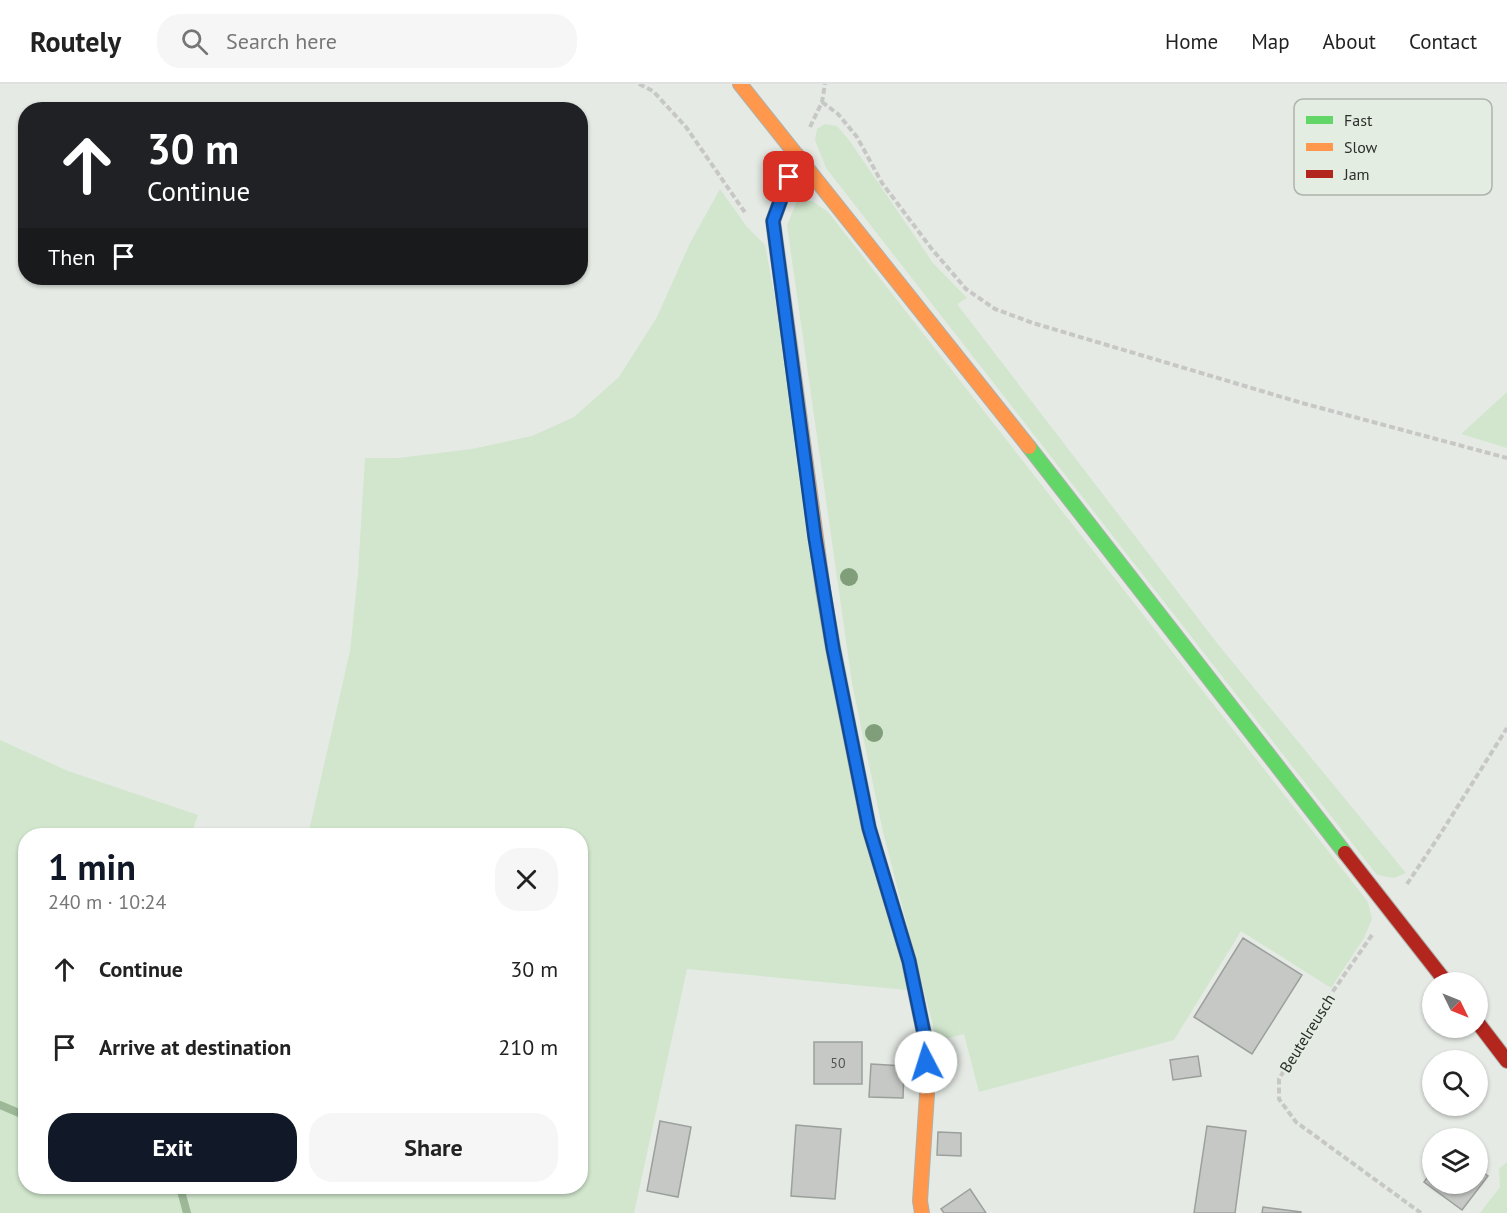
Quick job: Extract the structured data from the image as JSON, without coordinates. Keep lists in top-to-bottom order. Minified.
{"streets":{"path":["Beutelreusch"]},"house_numbers":["50"],"legend":["Fast","Slow","Jam"],"north":"bottom right","page":{"header":"Routely","search":"Search here","nav":["Home","Map","About","Contact"],"turn":["30 m","Continue"],"then":"Then","heading":["1 min","240 m · 10:24"],"list":[{"name":"Continue","value":"30 m"},{"name":"Arrive at destination","value":"210 m"}],"buttons":["Exit","Share"]}}
